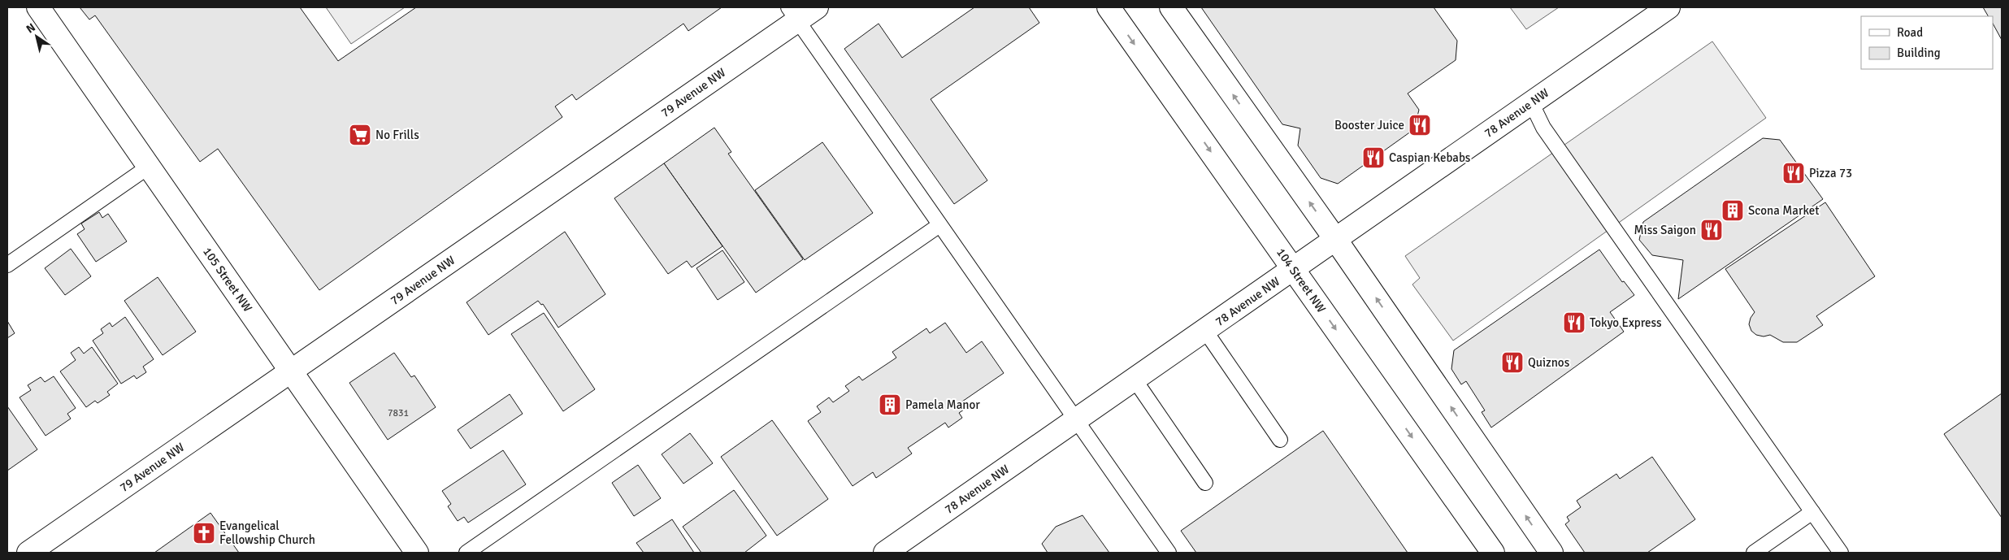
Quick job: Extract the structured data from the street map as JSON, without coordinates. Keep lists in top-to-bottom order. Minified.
{"streets":{"street":["79 Avenue NW","78 Avenue NW","105 Street NW","104 Street NW"]},"crossings":[["79 Avenue NW","105 Street NW"],["78 Avenue NW","104 Street NW"]],"places":{"restaurant":["Booster Juice","Caspian Kebabs","Pizza 73","Miss Saigon","Tokyo Express","Quiznos"],"supermarket":["No Frills"],"building":["Scona Market","Pamela Manor"],"church":["Evangelical Fellowship Church"]},"house_numbers":["7831"],"legend":["Road","Building"],"north":"top left"}
